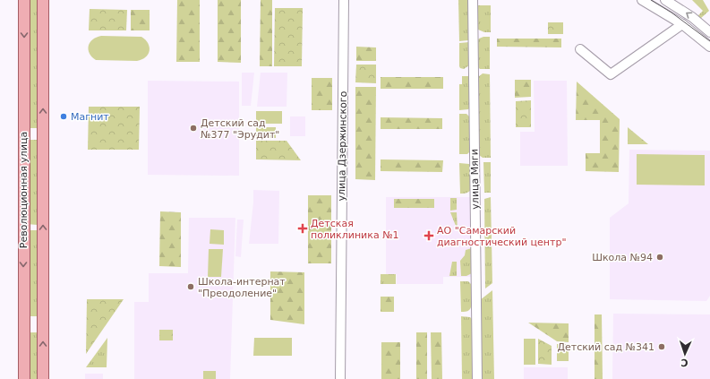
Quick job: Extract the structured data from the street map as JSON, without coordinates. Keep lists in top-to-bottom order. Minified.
{"streets":{"main road":["Революционная улица"],"street":["улица Дзержинского","улица Мяги"]},"places":{"other":["Магнит","Детский сад №377 \"Эрудит\"","Школа №94","Школа-интернат \"Преодоление\"","Детский сад №341"],"health":["Детская поликлиника №1","АО \"Самарский диагностический центр\""]},"north":"bottom"}
